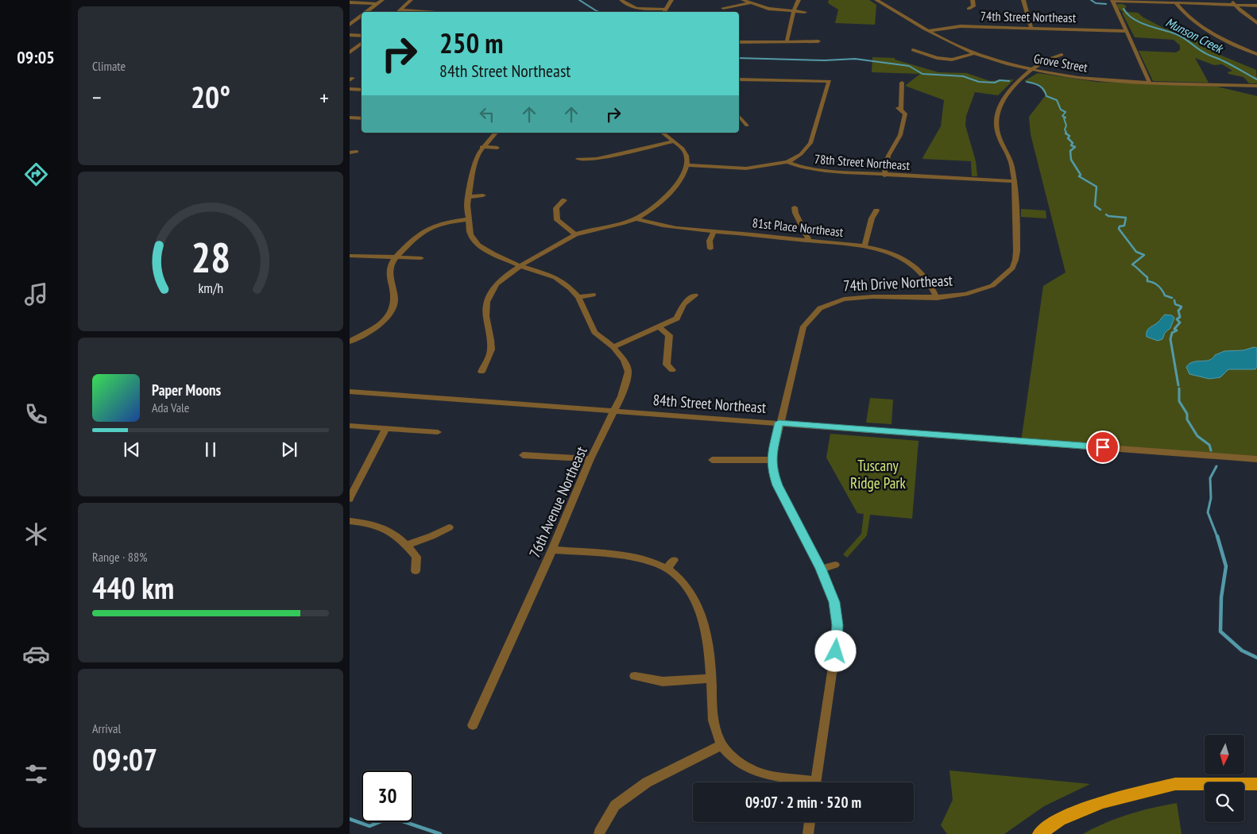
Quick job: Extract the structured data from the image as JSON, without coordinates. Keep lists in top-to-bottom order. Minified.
{"streets":{"street":["74th Street Northeast","Grove Street","78th Street Northeast","81st Place Northeast","74th Drive Northeast","84th Street Northeast","76th Avenue Northeast"]},"crossings":[["74th Street Northeast","Grove Street"],["78th Street Northeast","74th Drive Northeast"],["81st Place Northeast","74th Drive Northeast"],["74th Drive Northeast","84th Street Northeast"],["84th Street Northeast","76th Avenue Northeast"]],"water":["Munson Creek"],"parks":["Tuscany Ridge Park"],"north":"bottom","page":{"tabs":"09:05","tile":["Climate",["Range · 88%","440 km"],["Arrival","09:07"]],"turn":["250 m","84th Street Northeast"],"heat":["−","20°","+"],"song":["Paper Moons","Ada Vale"],"limit":"30","trip":"09:07 · 2 min · 520 m","gauge":["28","km/h"]}}
